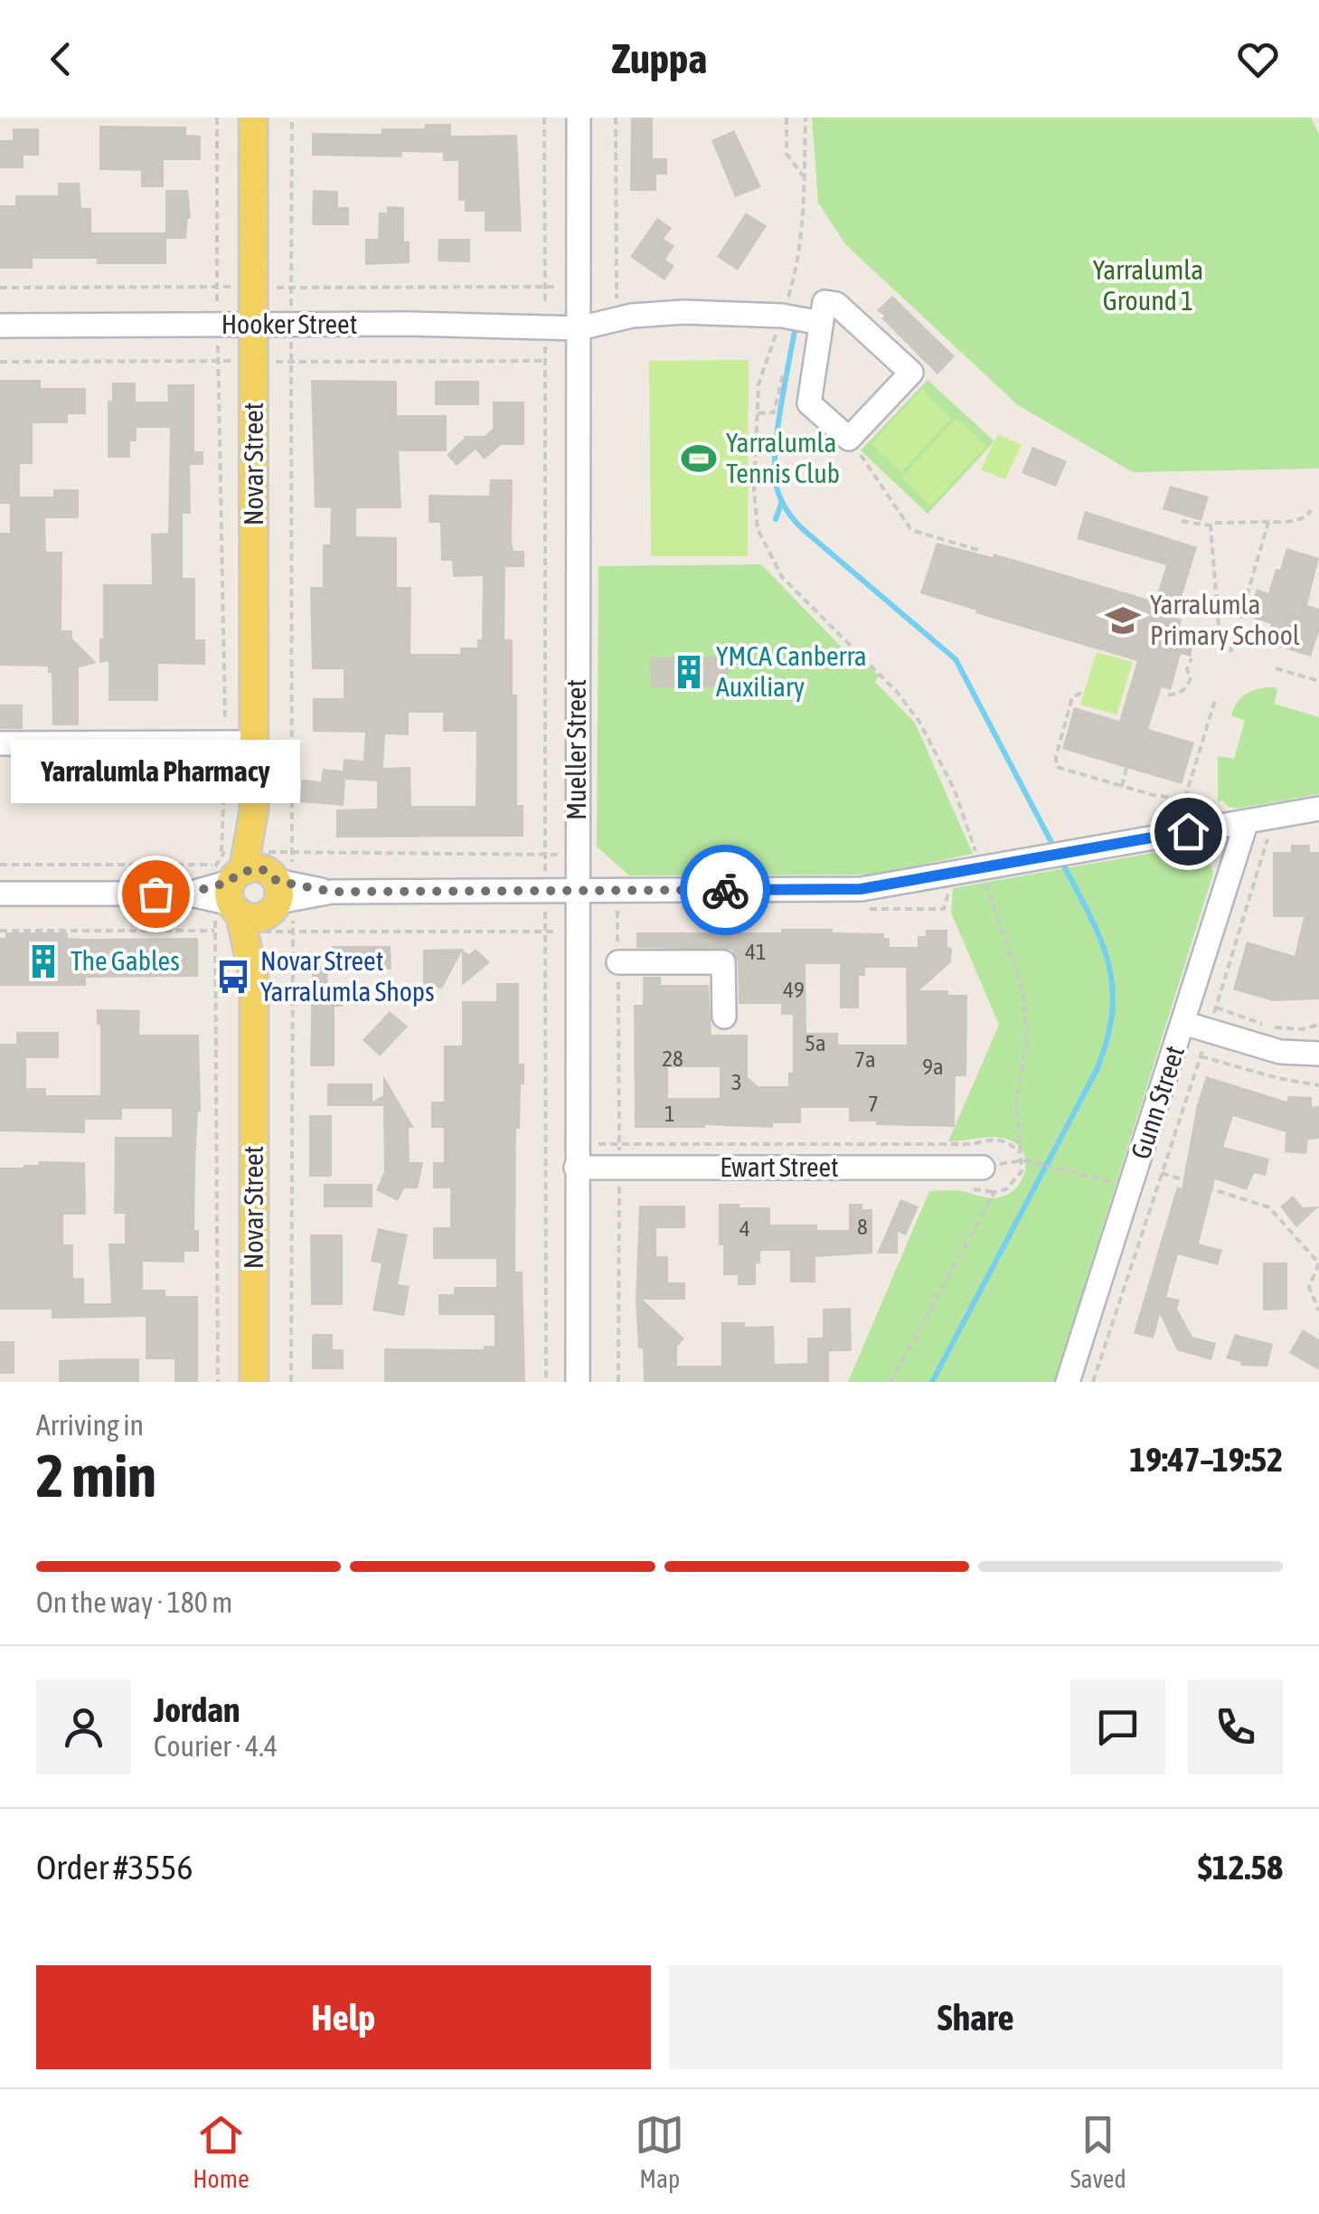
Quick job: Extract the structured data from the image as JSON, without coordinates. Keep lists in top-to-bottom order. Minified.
{"streets":{"main road":["Novar Street"],"street":["Hooker Street","Mueller Street","Gunn Street","Ewart Street"]},"crossings":[["Hooker Street","Novar Street"],["Hooker Street","Mueller Street"],["Mueller Street","Ewart Street"]],"parks":["Yarralumla Ground 1"],"places":{"sports":["Yarralumla Tennis Club"],"school or university":["Yarralumla Primary School"],"building":["YMCA Canberra Auxiliary","The Gables"],"other":["Yarralumla Pharmacy"],"bus stop":["Novar Street Yarralumla Shops"]},"house_numbers":["41","49","5a","28","7a","9a","3","7","1","8","4"],"page":{"header":"Zuppa","bubble":"Yarralumla Pharmacy","heading":["2 min","Arriving in","19:47–19:52"],"panel":["Jordan","Courier · 4.4","Order #3556","$12.58"],"bar":"On the way · 180 m","buttons":["Help","Share"],"tabs":["Home","Map","Saved"]}}
